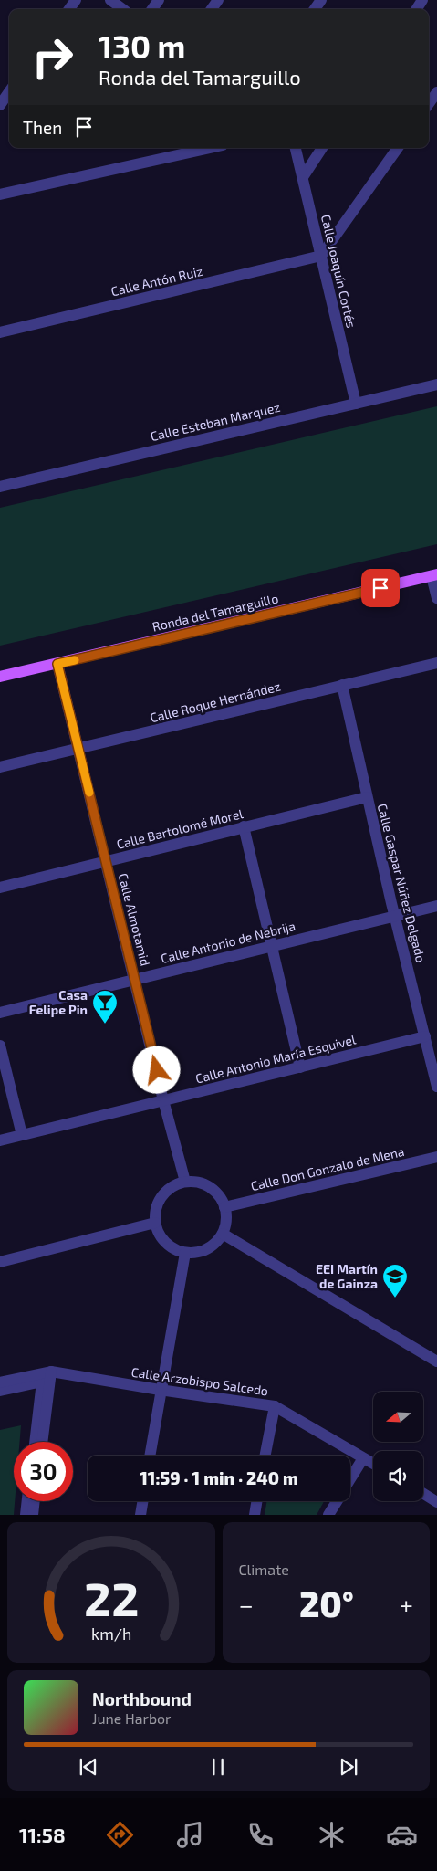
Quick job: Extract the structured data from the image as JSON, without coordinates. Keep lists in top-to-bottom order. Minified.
{"streets":{"main road":["Ronda del Tamarguillo"],"street":["Calle Joaquín Cortés","Calle Antón Ruiz","Calle Esteban Marquez","Calle Roque Hernández","Calle Bartolomé Morel","Calle Gaspar Núñez Delgado","Calle Almotamid","Calle Antonio de Nebrija","Calle Antonio María Esquivel","Calle Don Gonzalo de Mena","Calle Arzobispo Salcedo"]},"crossings":[["Calle Joaquín Cortés","Calle Antón Ruiz"],["Calle Joaquín Cortés","Calle Esteban Marquez"],["Ronda del Tamarguillo","Calle Almotamid"],["Calle Roque Hernández","Calle Gaspar Núñez Delgado"],["Calle Roque Hernández","Calle Almotamid"],["Calle Bartolomé Morel","Calle Gaspar Núñez Delgado"],["Calle Bartolomé Morel","Calle Almotamid"],["Calle Gaspar Núñez Delgado","Calle Antonio de Nebrija"],["Calle Gaspar Núñez Delgado","Calle Antonio María Esquivel"],["Calle Almotamid","Calle Antonio de Nebrija"],["Calle Almotamid","Calle Antonio María Esquivel"],["Calle Almotamid","Calle Don Gonzalo de Mena"]],"places":{"bar":["Casa Felipe Pin"],"school or university":["EEI Martín de Gainza"]},"north":"left","page":{"turn":["130 m","Ronda del Tamarguillo"],"then":"Then","limit":"30","trip":"11:59 · 1 min · 240 m","tile":"Climate","heat":["−","20°","+"],"song":["Northbound","June Harbor"],"tabs":"11:58","gauge":["22","km/h"]}}
